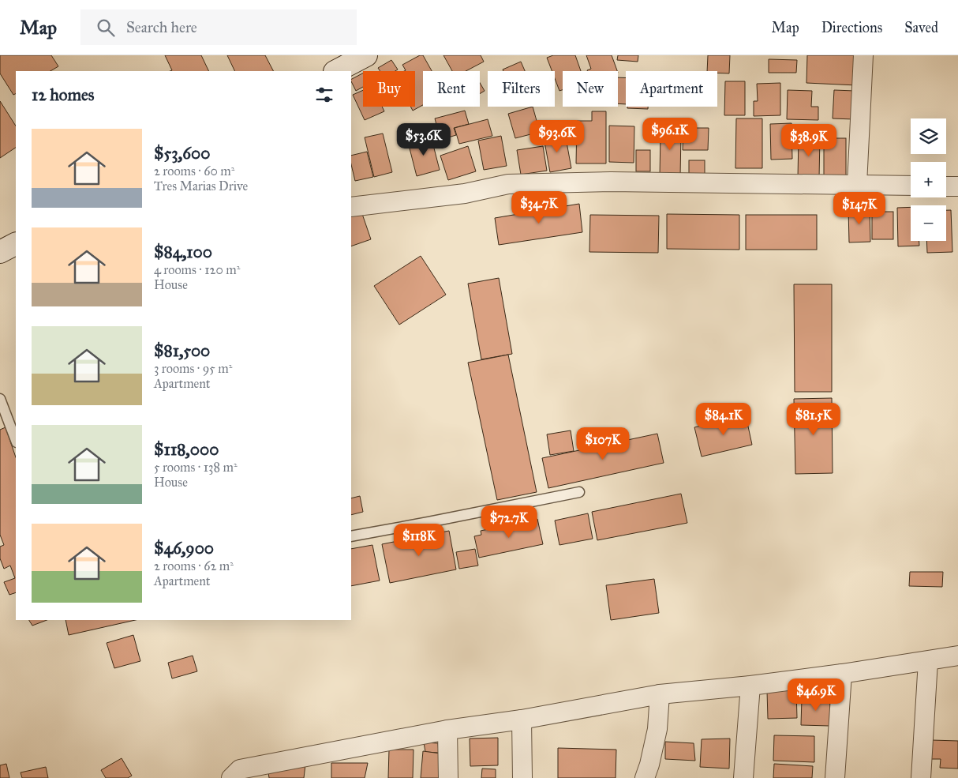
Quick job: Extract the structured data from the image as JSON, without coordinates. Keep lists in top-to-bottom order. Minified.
{"page":{"header":"Map","search":"Search here","nav":["Map","Directions","Saved"],"chip":["Buy","Rent","Filters","New","Apartment"],"heading":"12 homes","price":["$96.1K","$93.6K","$53.6K","$38.9K","$34.7K","$147K","$84.1K","$81.5K","$107K","$72.7K","$118K","$46.9K"],"map_buttons":["+","−"],"list":[{"name":"$53,600","note":"2 rooms · 60 m² · Tres Marias Drive"},{"name":"$84,100","note":"4 rooms · 120 m² · House"},{"name":"$81,500","note":"3 rooms · 95 m² · Apartment"},{"name":"$118,000","note":"5 rooms · 138 m² · House"},{"name":"$46,900","note":"2 rooms · 62 m² · Apartment"}]}}
